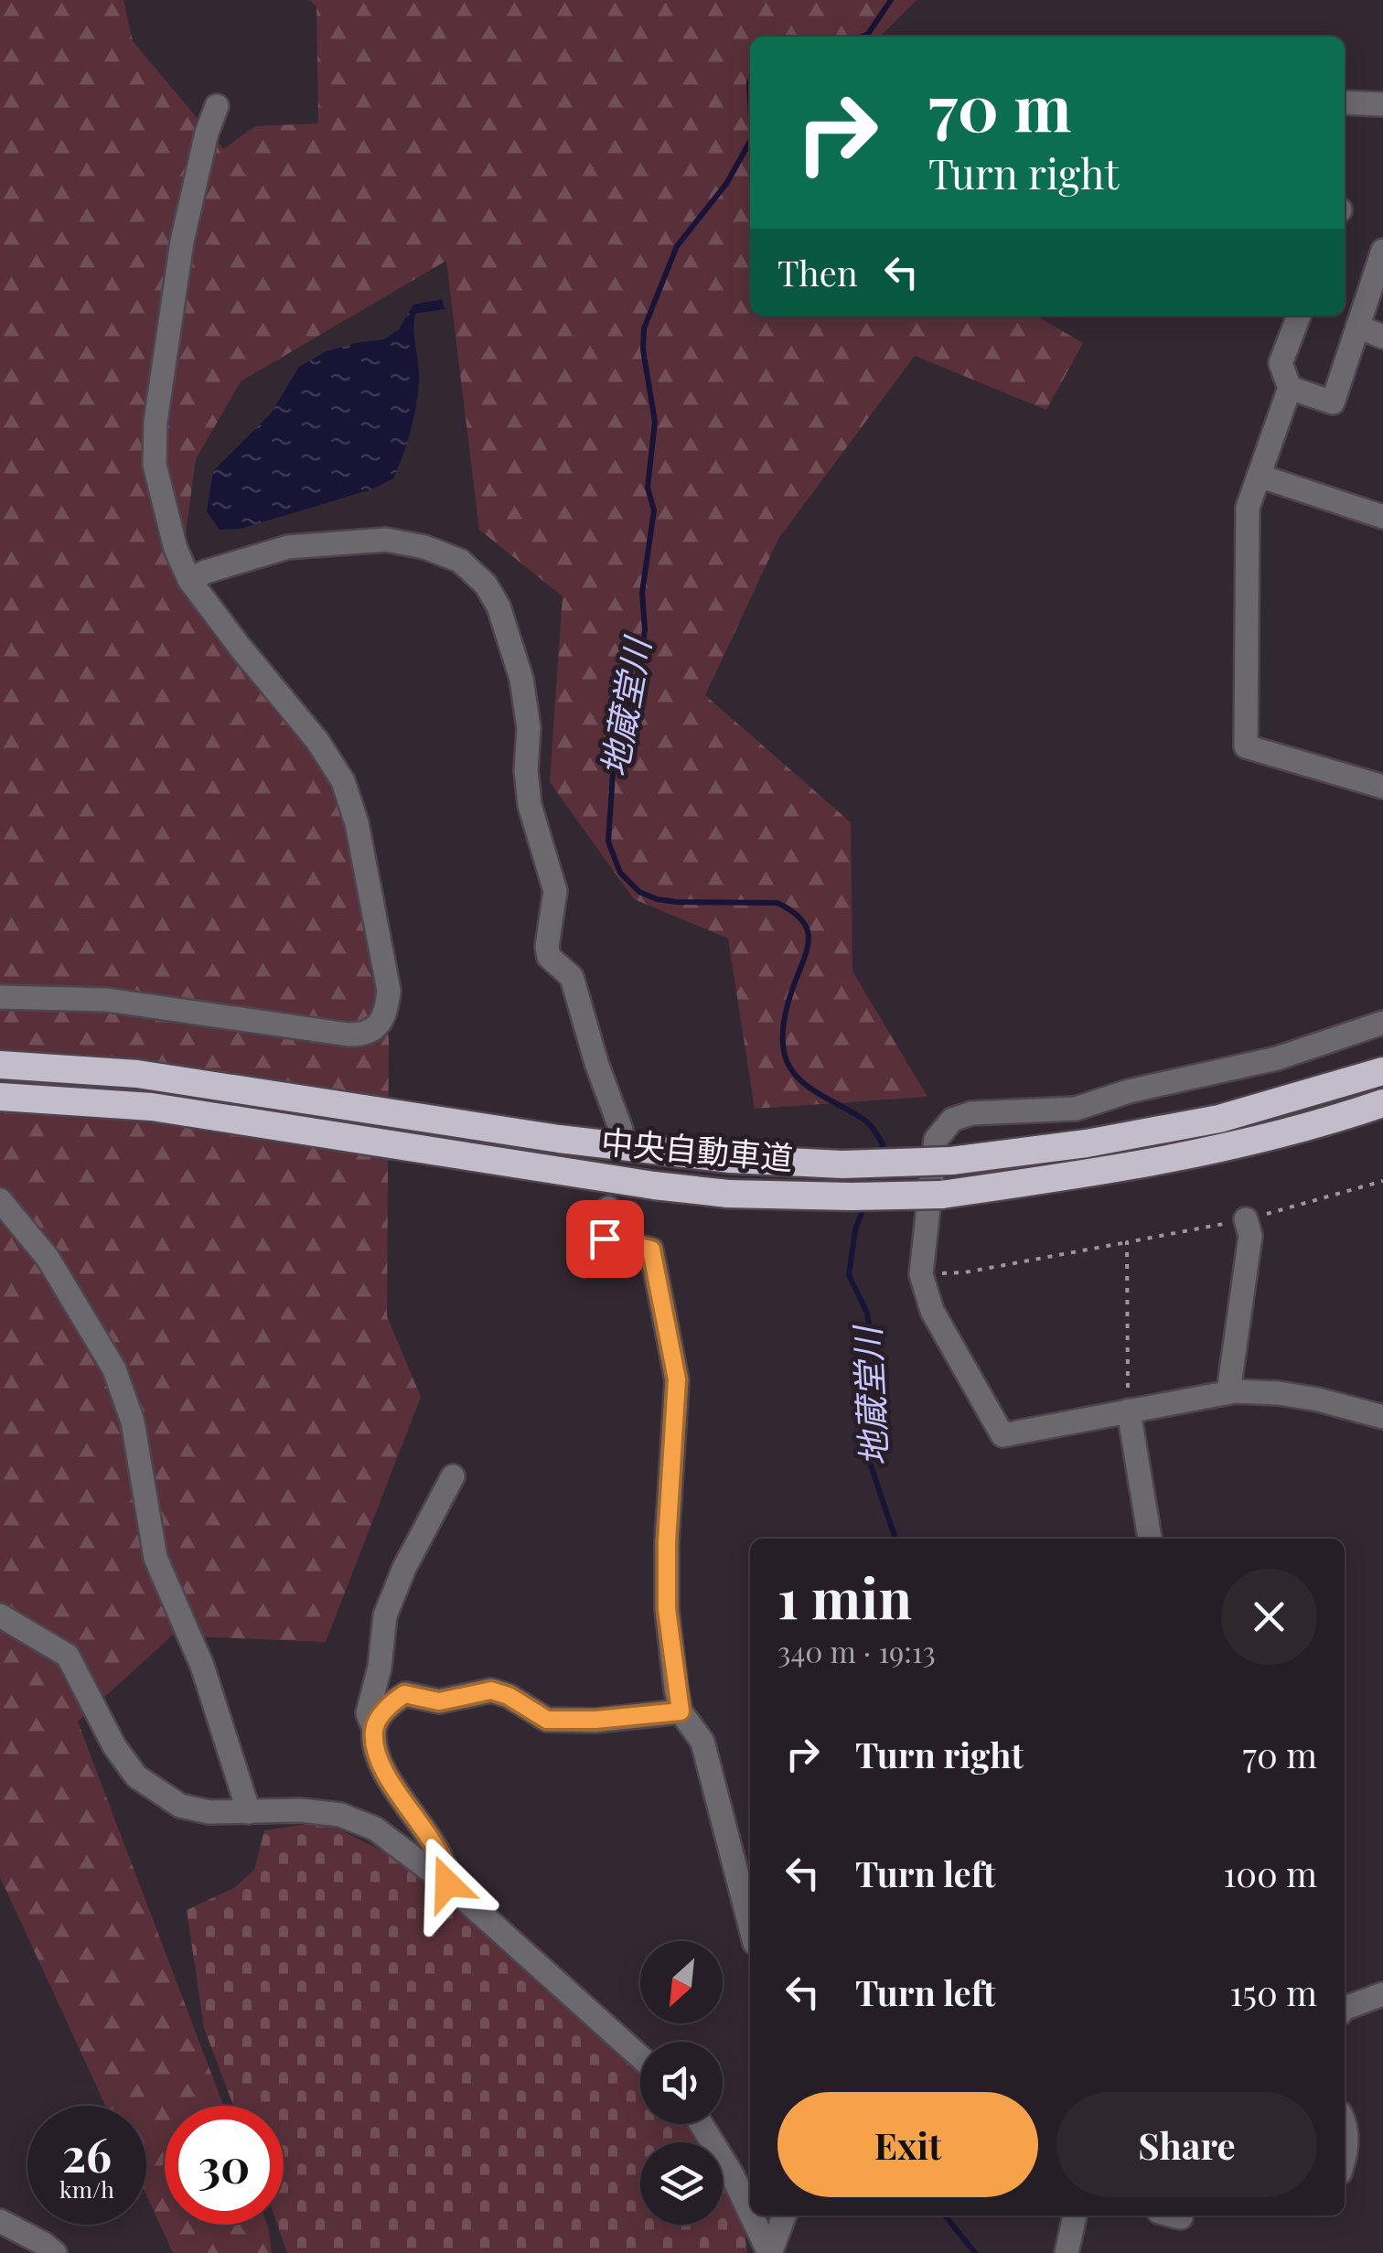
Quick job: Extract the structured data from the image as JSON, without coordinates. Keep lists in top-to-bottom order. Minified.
{"streets":{"highway":["中央自動車道"]},"water":["地蔵堂川"],"north":"bottom left","page":{"turn":["70 m","Turn right"],"then":"Then","heading":["1 min","340 m · 19:13"],"list":[{"name":"Turn right","value":"70 m"},{"name":"Turn left","value":"100 m"},{"name":"Turn left","value":"150 m"}],"buttons":["Exit","Share"],"speed":"26 km/h","limit":"30"}}
